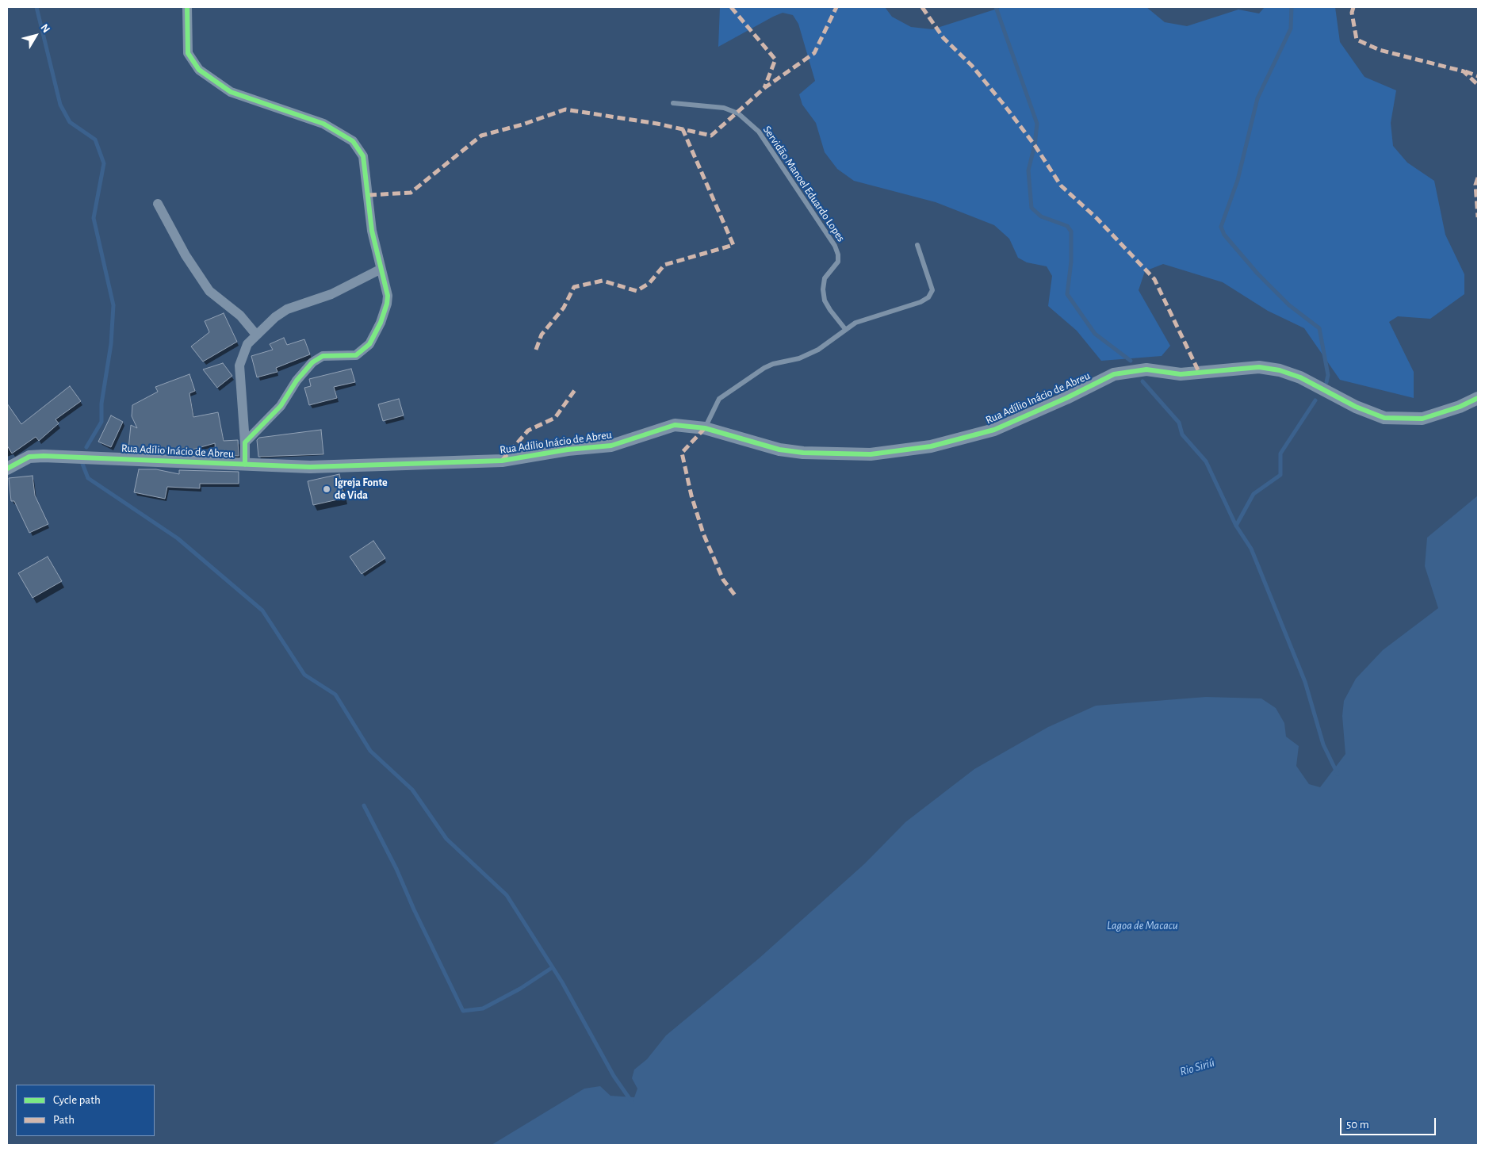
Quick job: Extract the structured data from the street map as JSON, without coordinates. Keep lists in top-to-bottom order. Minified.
{"streets":{"street":["Rua Adílio Inácio de Abreu"],"lane":["Servidão Manoel Eduardo Lopes"]},"water":["Lagoa de Macacu","Rio Siriú"],"places":["Igreja Fonte de Vida"],"legend":["Cycle path","Path"],"scale_bar":"50 m","north":"top right"}
